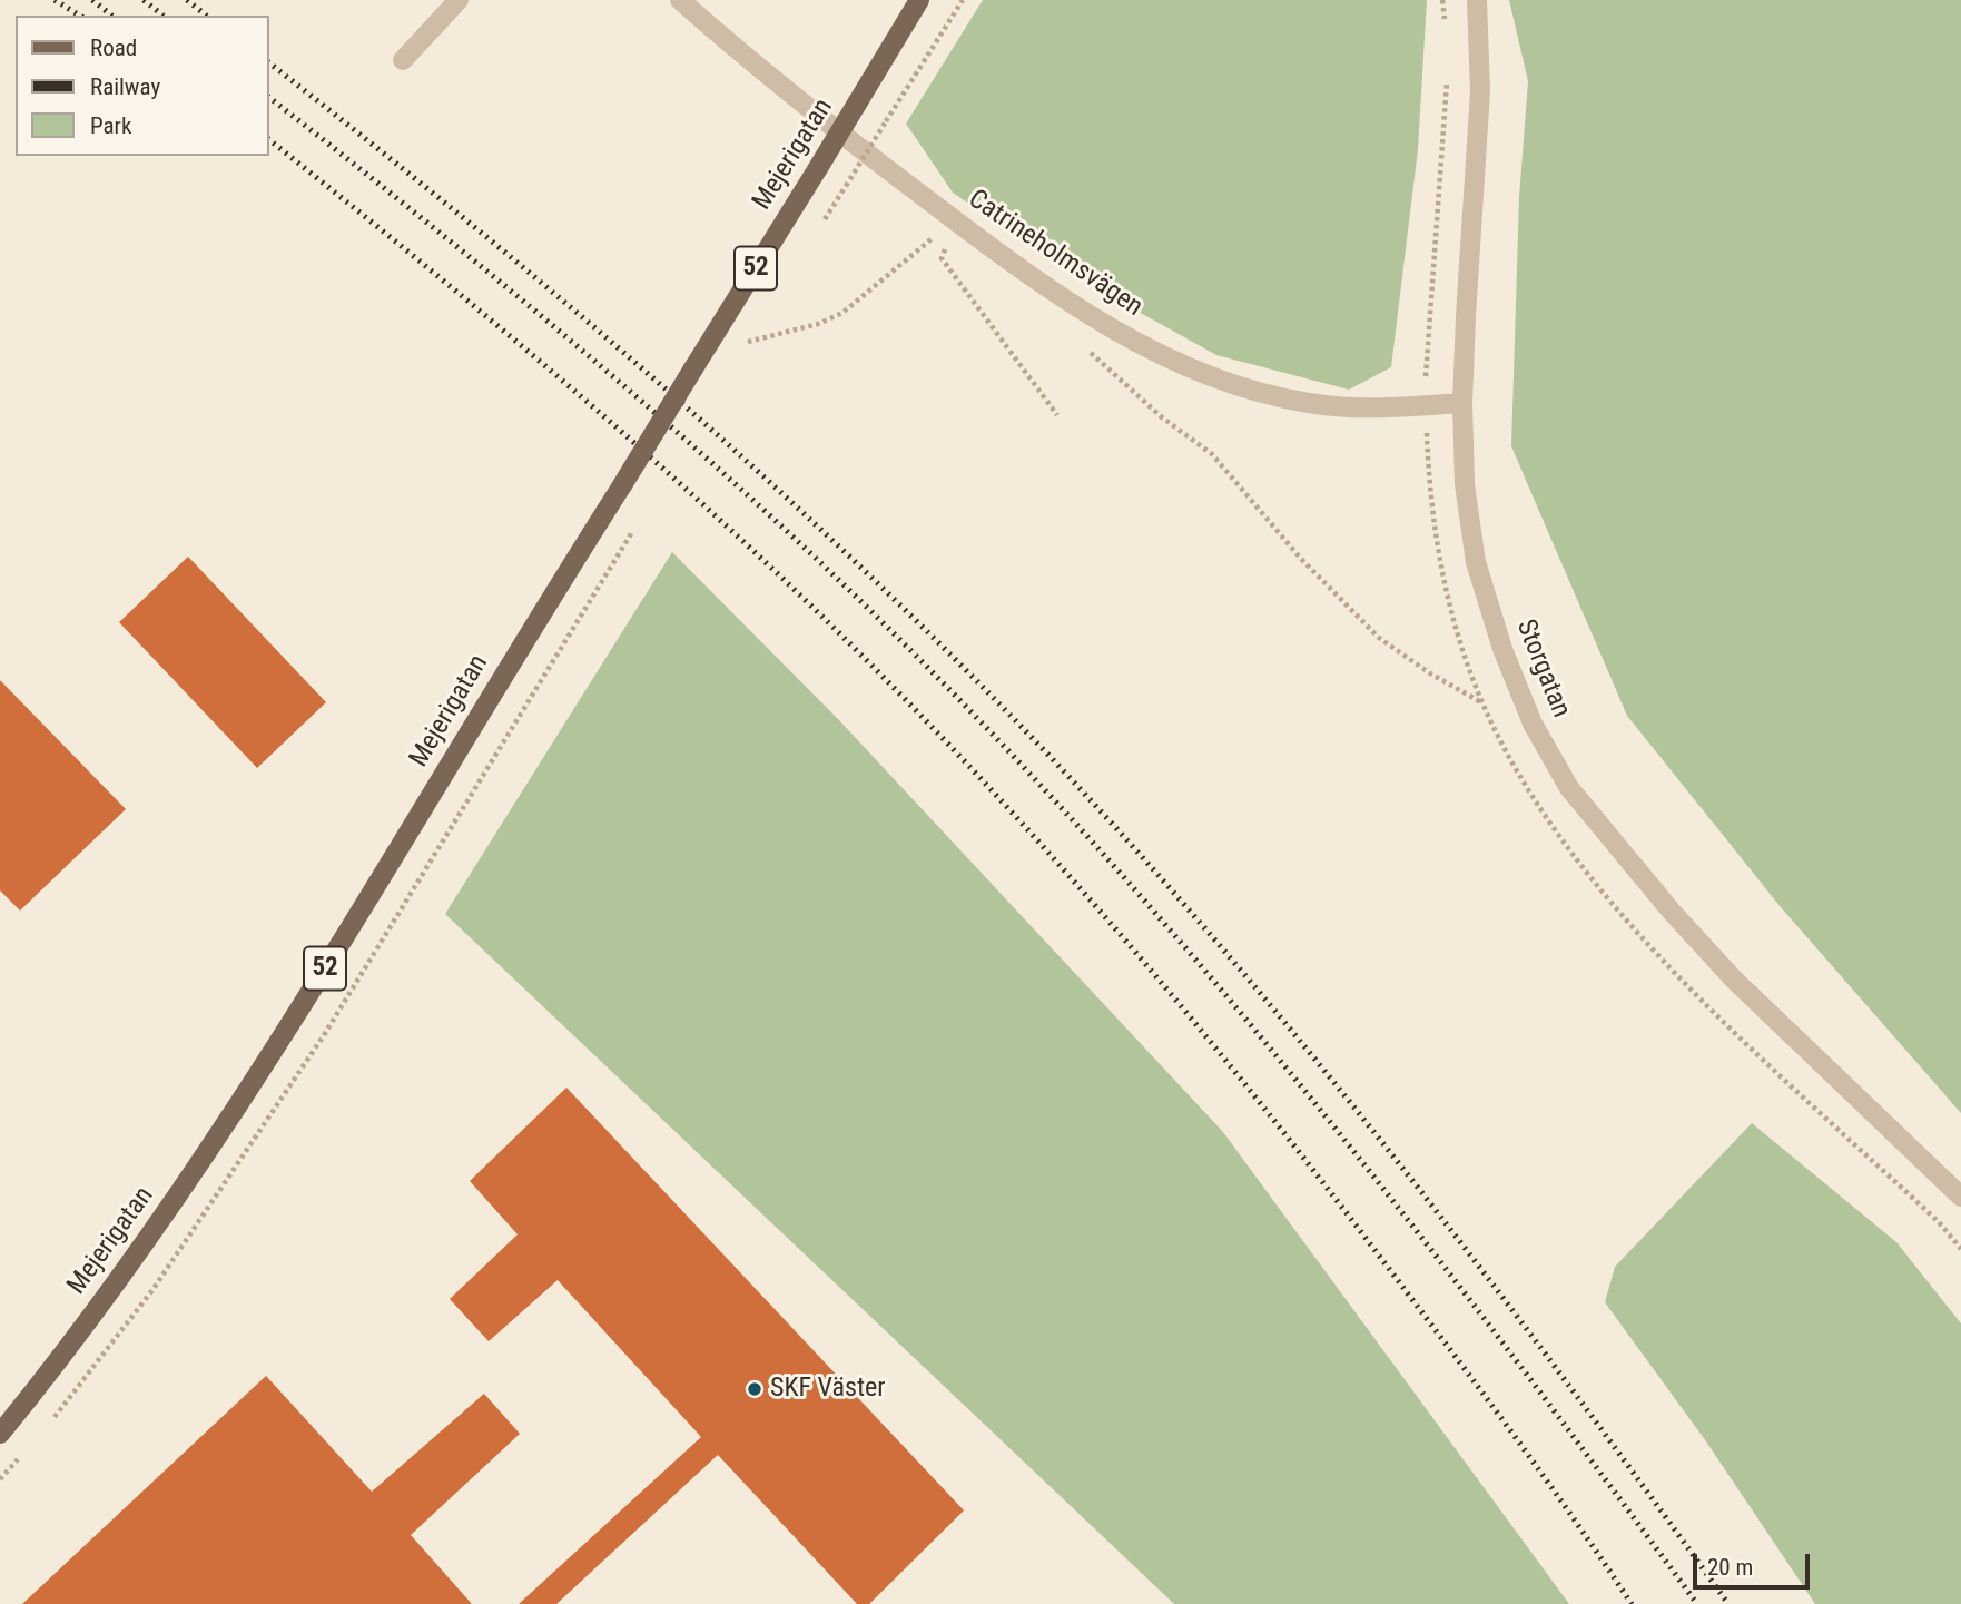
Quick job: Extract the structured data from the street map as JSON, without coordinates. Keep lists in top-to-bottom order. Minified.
{"streets":{"main road":["Mejerigatan","52"],"street":["Catrineholmsvägen","Storgatan"]},"crossings":[["Catrineholmsvägen","Storgatan"]],"places":["SKF Väster"],"legend":["Road","Railway","Park"],"scale_bar":"20 m"}
